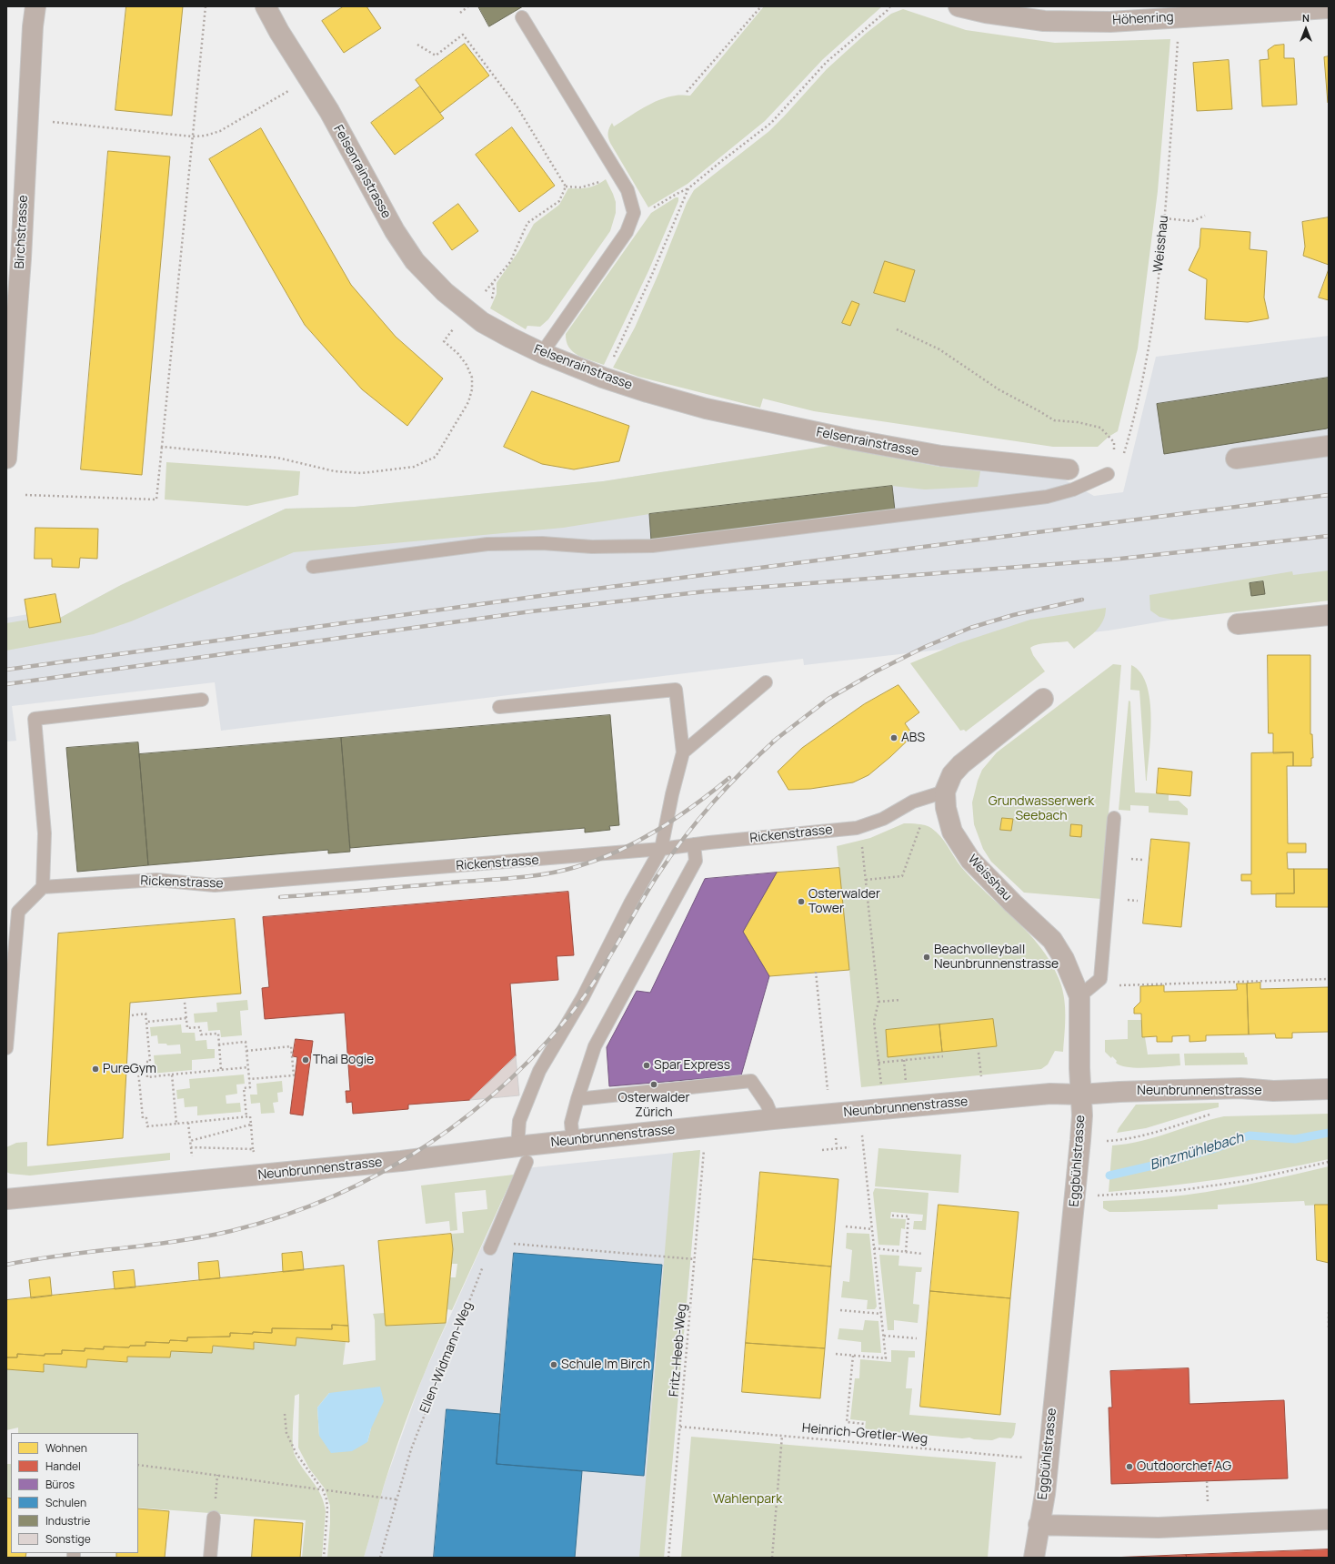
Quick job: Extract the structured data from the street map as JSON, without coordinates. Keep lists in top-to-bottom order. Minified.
{"streets":{"street":["Höhenring","Felsenrainstrasse","Birchstrasse","Weisshau","Neunbrunnenstrasse","Eggbühlstrasse"],"lane":["Rickenstrasse"],"path":["Fritz-Heeb-Weg","Ellen-Widmann-Weg","Heinrich-Gretler-Weg"]},"crossings":[["Weisshau","Rickenstrasse"],["Weisshau","Neunbrunnenstrasse"],["Weisshau","Eggbühlstrasse"],["Neunbrunnenstrasse","Eggbühlstrasse"],["Eggbühlstrasse","Heinrich-Gretler-Weg"],["Fritz-Heeb-Weg","Heinrich-Gretler-Weg"]],"water":["Binzmühlebach"],"parks":["Grundwasserwerk Seebach","Wahlenpark"],"places":["ABS","Osterwalder Tower","Beachvolleyball Neunbrunnenstrasse","Thai Bogie","Spar Express","PureGym","Osterwalder Zürich","Schule Im Birch","Outdoorchef AG"],"legend":["Wohnen","Handel","Büros","Schulen","Industrie","Sonstige"],"north":"top"}
